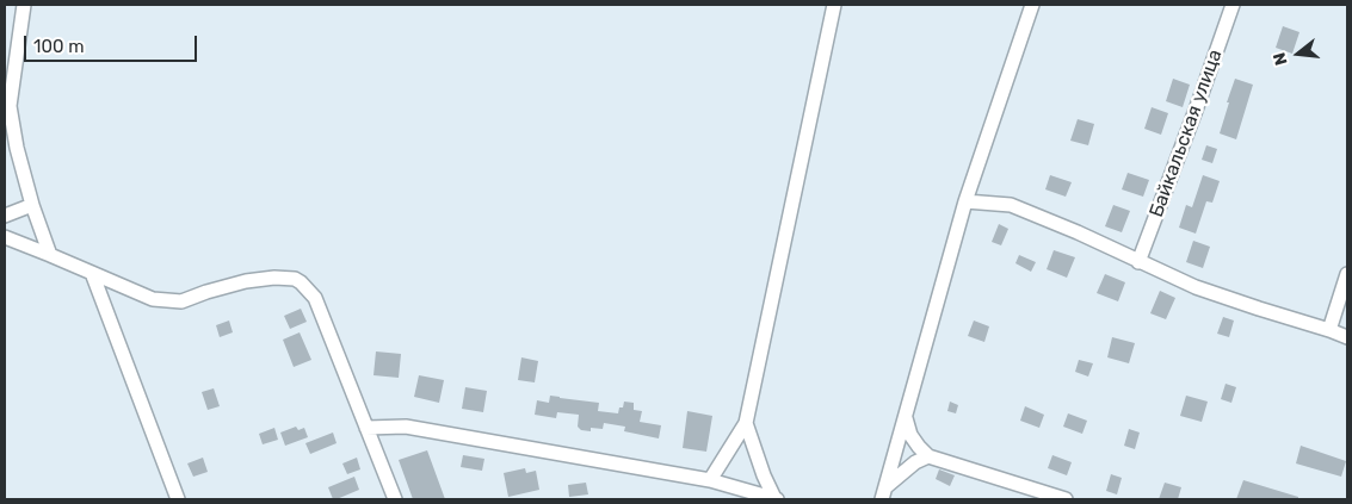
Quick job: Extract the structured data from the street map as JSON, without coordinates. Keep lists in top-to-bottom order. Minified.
{"streets":{"street":["Байкальская улица"]},"scale_bar":"100 m","north":"left"}
